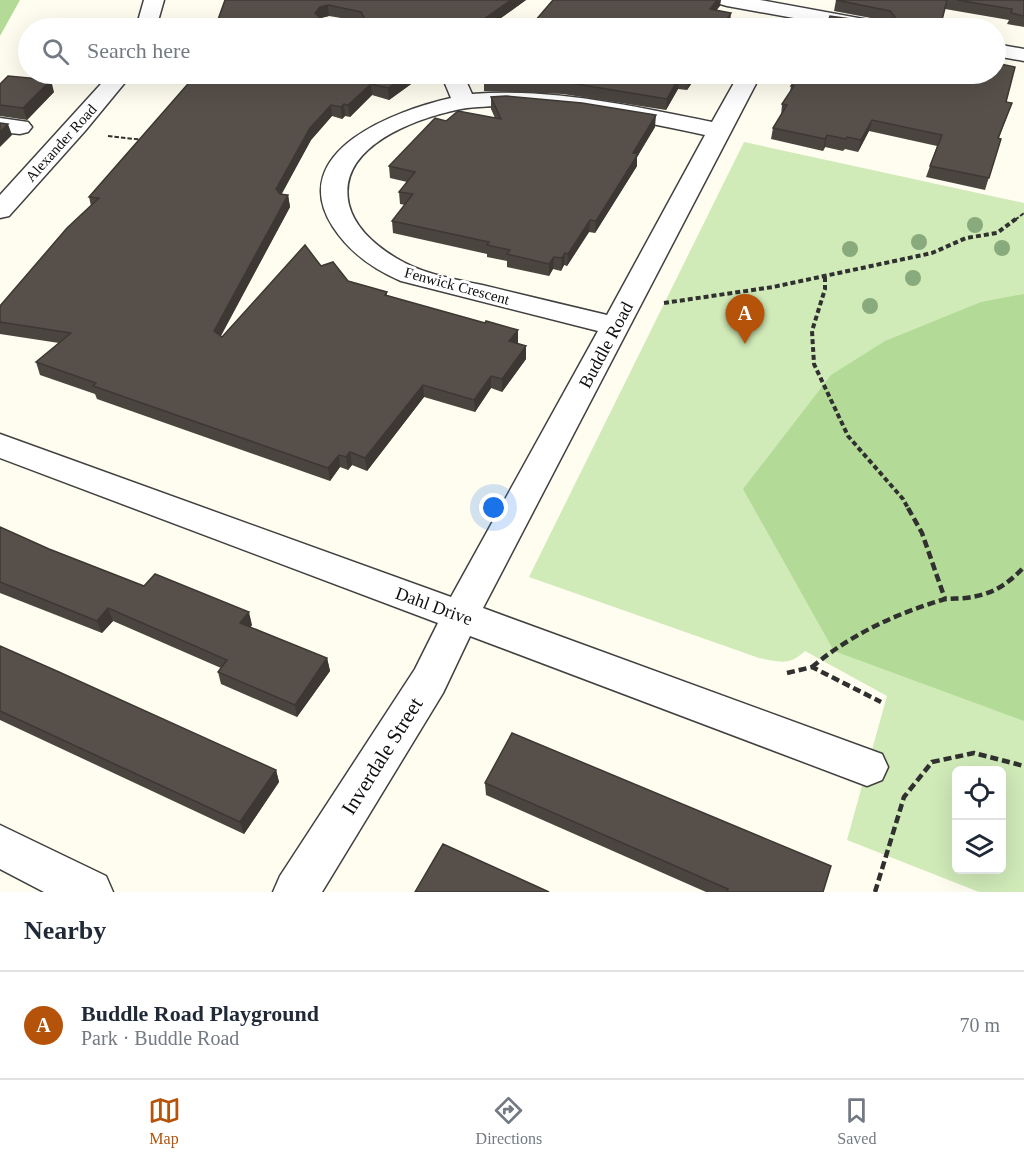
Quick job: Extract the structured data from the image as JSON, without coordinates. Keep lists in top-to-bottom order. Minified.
{"streets":{"street":["Alexander Road","Fenwick Crescent","Buddle Road","Dahl Drive","Inverdale Street"]},"crossings":[["Fenwick Crescent","Buddle Road"],["Buddle Road","Dahl Drive"],["Buddle Road","Inverdale Street"],["Dahl Drive","Inverdale Street"]],"page":{"search":"Search here","pins":"A","heading":"Nearby","list":[{"mark":"A","name":"Buddle Road Playground","note":"Park · Buddle Road","value":"70 m"}],"nav":["Map","Directions","Saved"]}}
